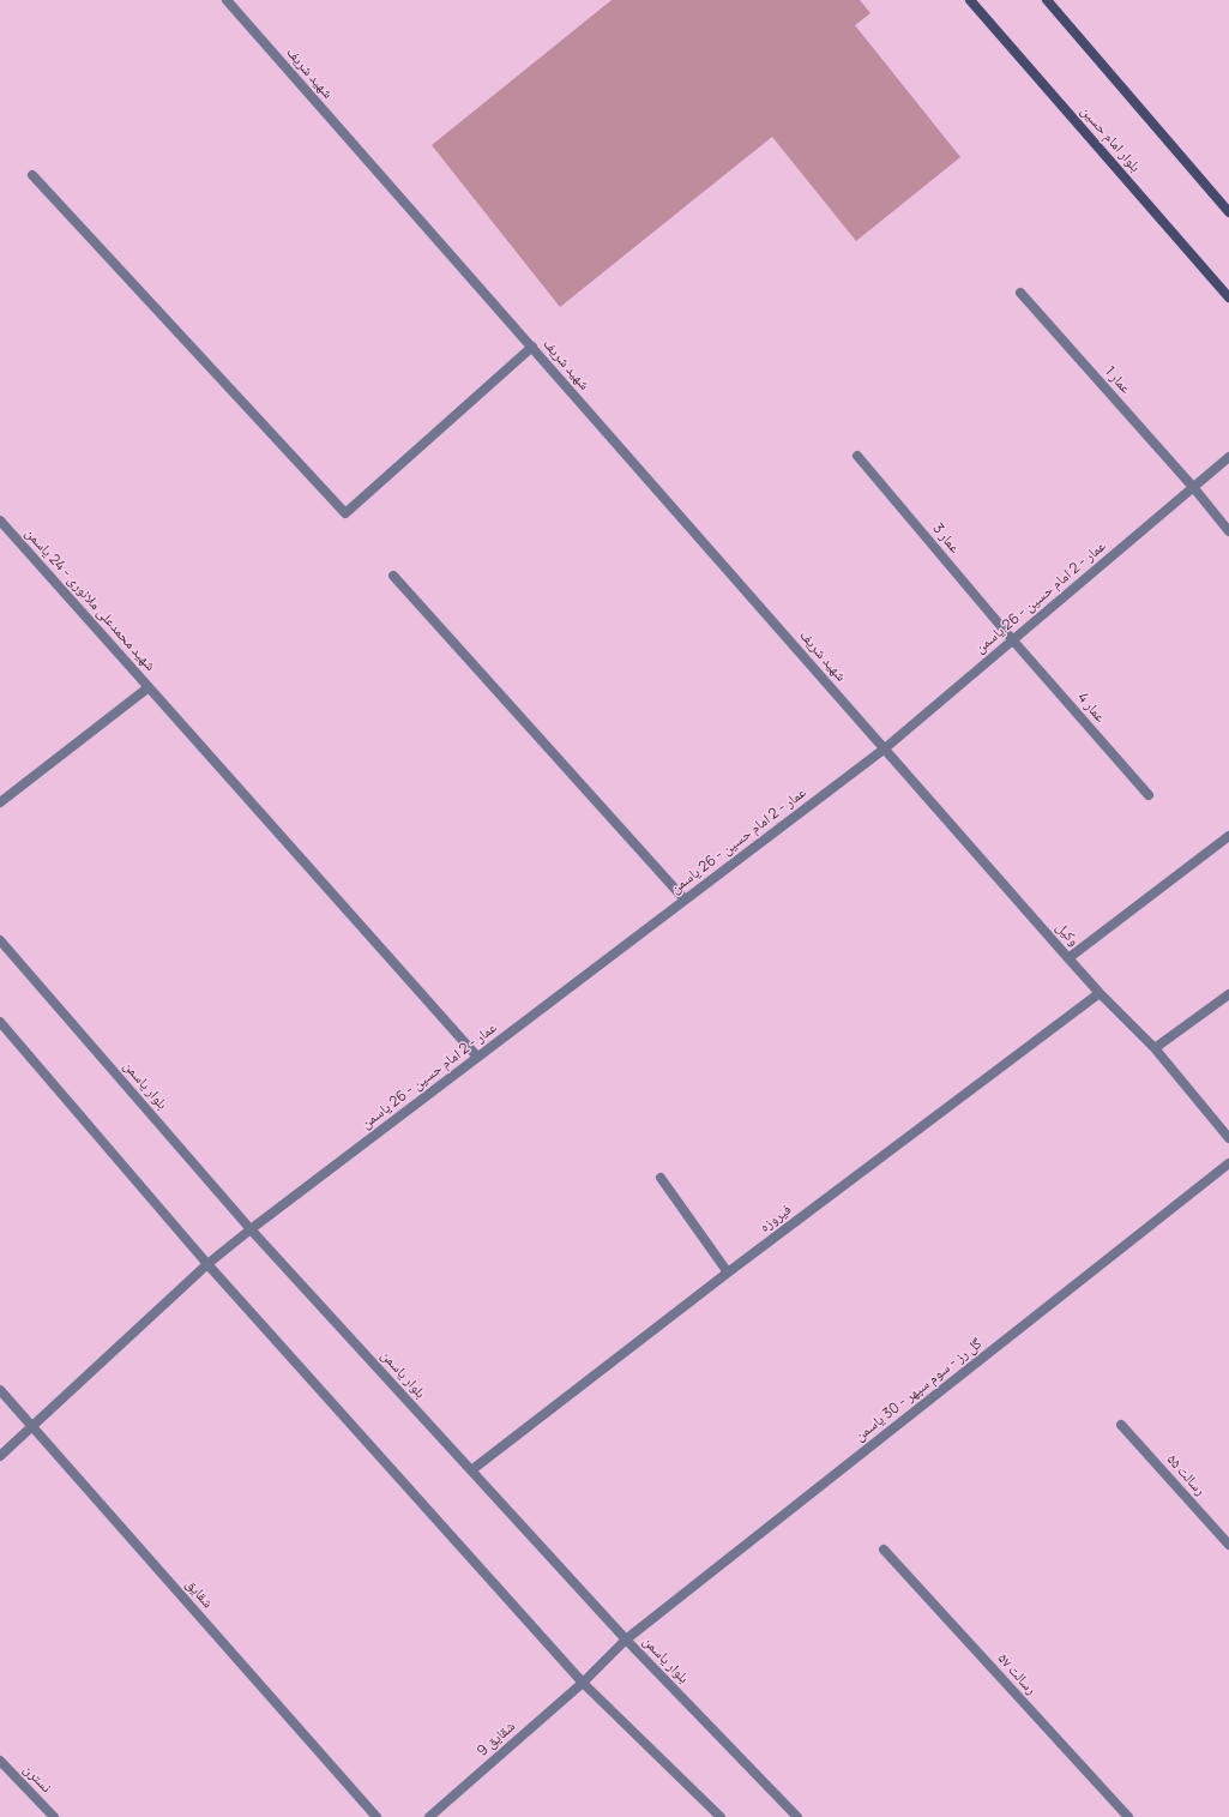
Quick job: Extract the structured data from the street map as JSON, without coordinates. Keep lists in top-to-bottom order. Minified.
{"streets":{"main road":["بلوار امام حسین"],"street":["شهید شریف","عمار 1","عمار 3","عمار - 2 امام حسین - 26 یاسمن","شهید محمدعلی ملانوری - 24 یاسمن","عمار 4","وکیل","بلوار یاسمن","فیروزه","گل رز - سوم سپهر - 30 یاسمن","رسالت ۵۵","شقایق","رسالت ۵۷","شقایق 9","نسترن"]},"crossings":[["شهید شریف","عمار - 2 امام حسین - 26 یاسمن"],["شهید شریف","وکیل"],["عمار 1","عمار - 2 امام حسین - 26 یاسمن"],["عمار 3","عمار - 2 امام حسین - 26 یاسمن"],["عمار 3","عمار 4"],["عمار - 2 امام حسین - 26 یاسمن","عمار 4"],["عمار - 2 امام حسین - 26 یاسمن","وکیل"],["عمار - 2 امام حسین - 26 یاسمن","بلوار یاسمن"],["عمار - 2 امام حسین - 26 یاسمن","شقایق"],["وکیل","فیروزه"],["بلوار یاسمن","فیروزه"],["بلوار یاسمن","گل رز - سوم سپهر - 30 یاسمن"],["گل رز - سوم سپهر - 30 یاسمن","شقایق 9"]]}
